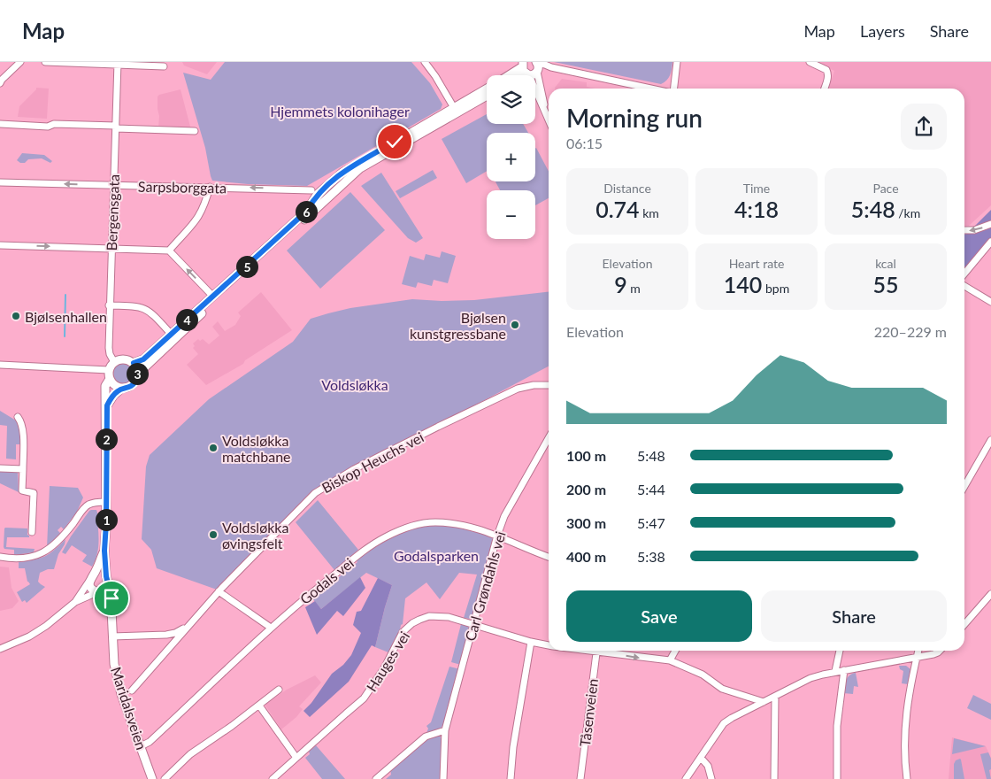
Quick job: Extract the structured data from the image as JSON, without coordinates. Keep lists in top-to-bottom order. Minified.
{"streets":{"main road":["Maridalsveien"],"street":["Sarpsborggata","Bergensgata","Biskop Heuchs vei","Godals vei","Carl Grøndahls vei","Hauges vei","Tåsenveien"]},"crossings":[["Sarpsborggata","Bergensgata"],["Godals vei","Carl Grøndahls vei"],["Godals vei","Maridalsveien"],["Carl Grøndahls vei","Hauges vei"]],"one_way":["Sarpsborggata"],"parks":["Hjemmets kolonihager","Voldsløkka","Godalsparken"],"places":["Bjølsenhallen","Bjølsen kunstgressbane","Voldsløkka matchbane","Voldsløkka øvingsfelt"],"page":{"header":"Map","nav":["Map","Layers","Share"],"map_buttons":["+","−"],"heading":["Morning run","06:15"],"stats":[["Distance","0.74 km"],["Time","4:18"],["Pace","5:48 /km"],["Elevation","9 m"],["Heart rate","140 bpm"],["kcal","55"]],"pins":["6","5","4","3","2","1"],"chart":["Elevation","220–229 m"],"list":[{"name":"100 m","note":"5:48"},{"name":"200 m","note":"5:44"},{"name":"300 m","note":"5:47"},{"name":"400 m","note":"5:38"}],"buttons":["Save","Share"]}}
